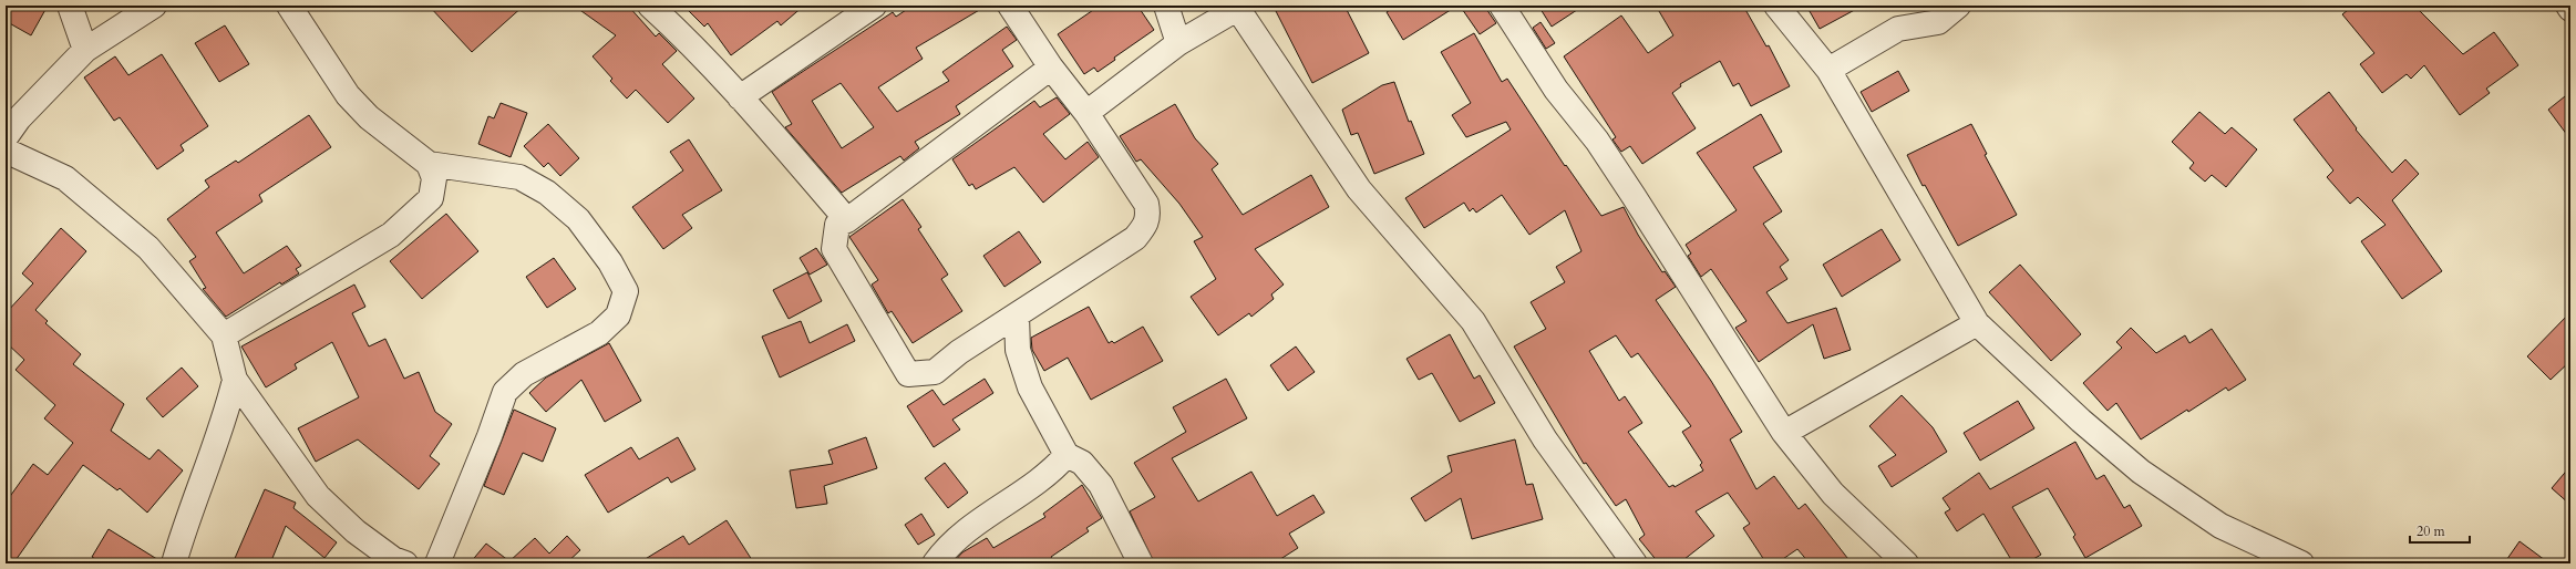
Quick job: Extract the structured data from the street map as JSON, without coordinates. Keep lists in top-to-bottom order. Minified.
{"scale_bar":"20 m"}
